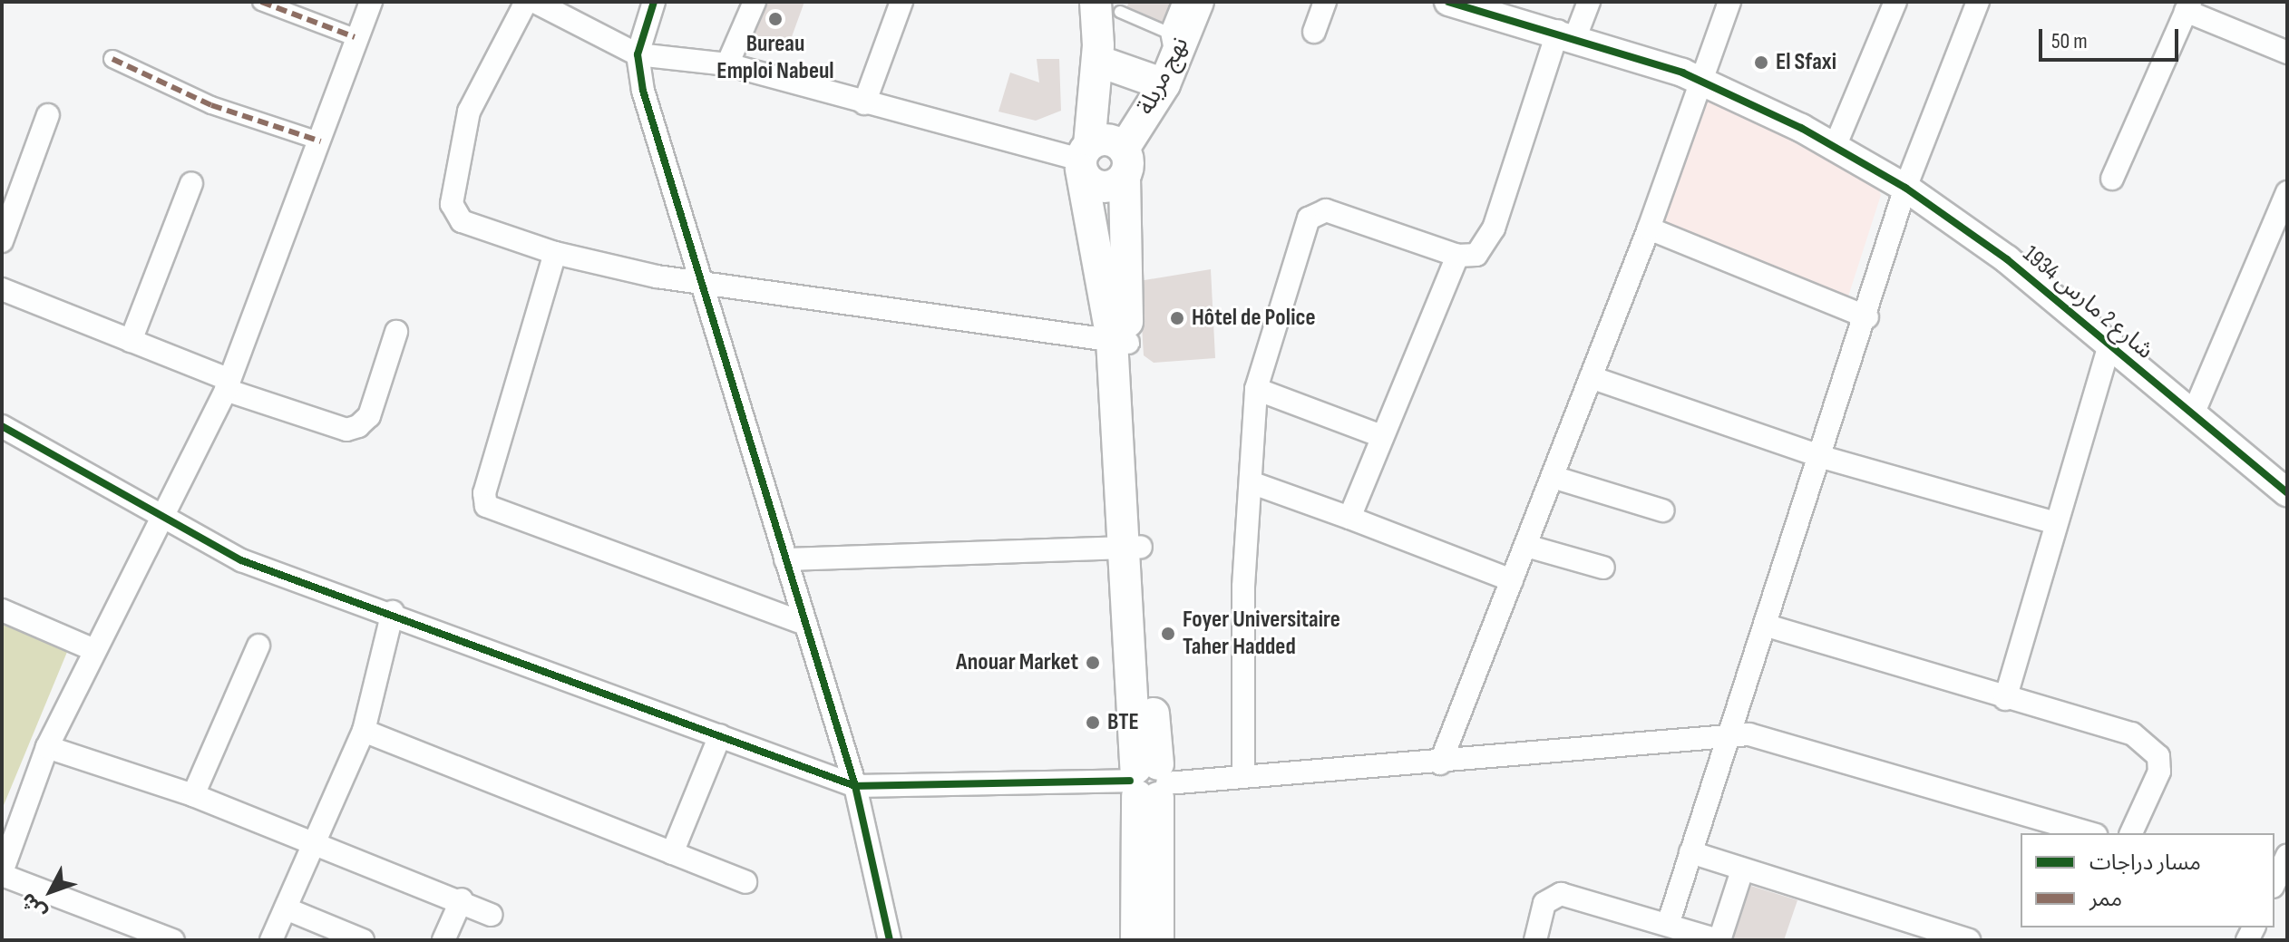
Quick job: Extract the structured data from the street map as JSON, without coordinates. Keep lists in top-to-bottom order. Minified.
{"streets":{"main road":["نهج مربلة"],"street":["شارع 2 مارس 1934"]},"places":["Bureau Emploi Nabeul","El Sfaxi","Hôtel de Police","Foyer Universitaire Taher Hadded","Anouar Market","BTE"],"legend":["مسار دراجات","ممر"],"scale_bar":"50 m","north":"bottom left"}
